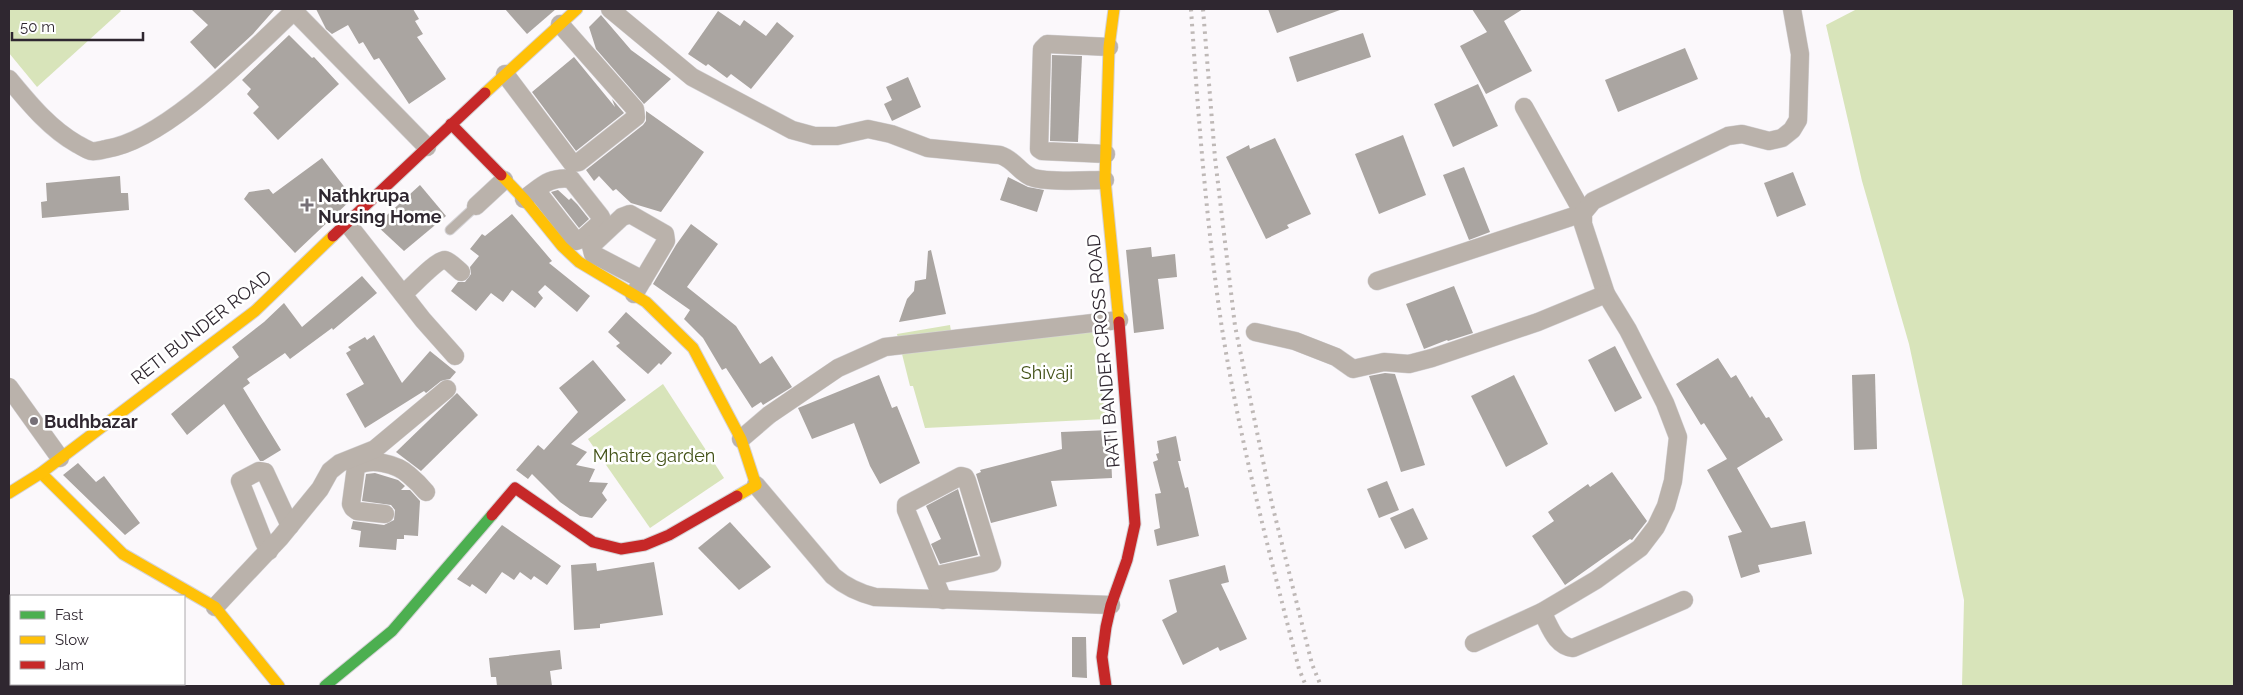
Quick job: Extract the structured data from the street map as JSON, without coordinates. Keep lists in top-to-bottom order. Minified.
{"streets":{"street":["RETI BUNDER ROAD","RATI BANDER CROSS ROAD"]},"parks":["Shivaji","Mhatre garden"],"places":{"health":["Nathkrupa Nursing Home"],"other":["Budhbazar"]},"legend":["Fast","Slow","Jam"],"scale_bar":"50 m"}
